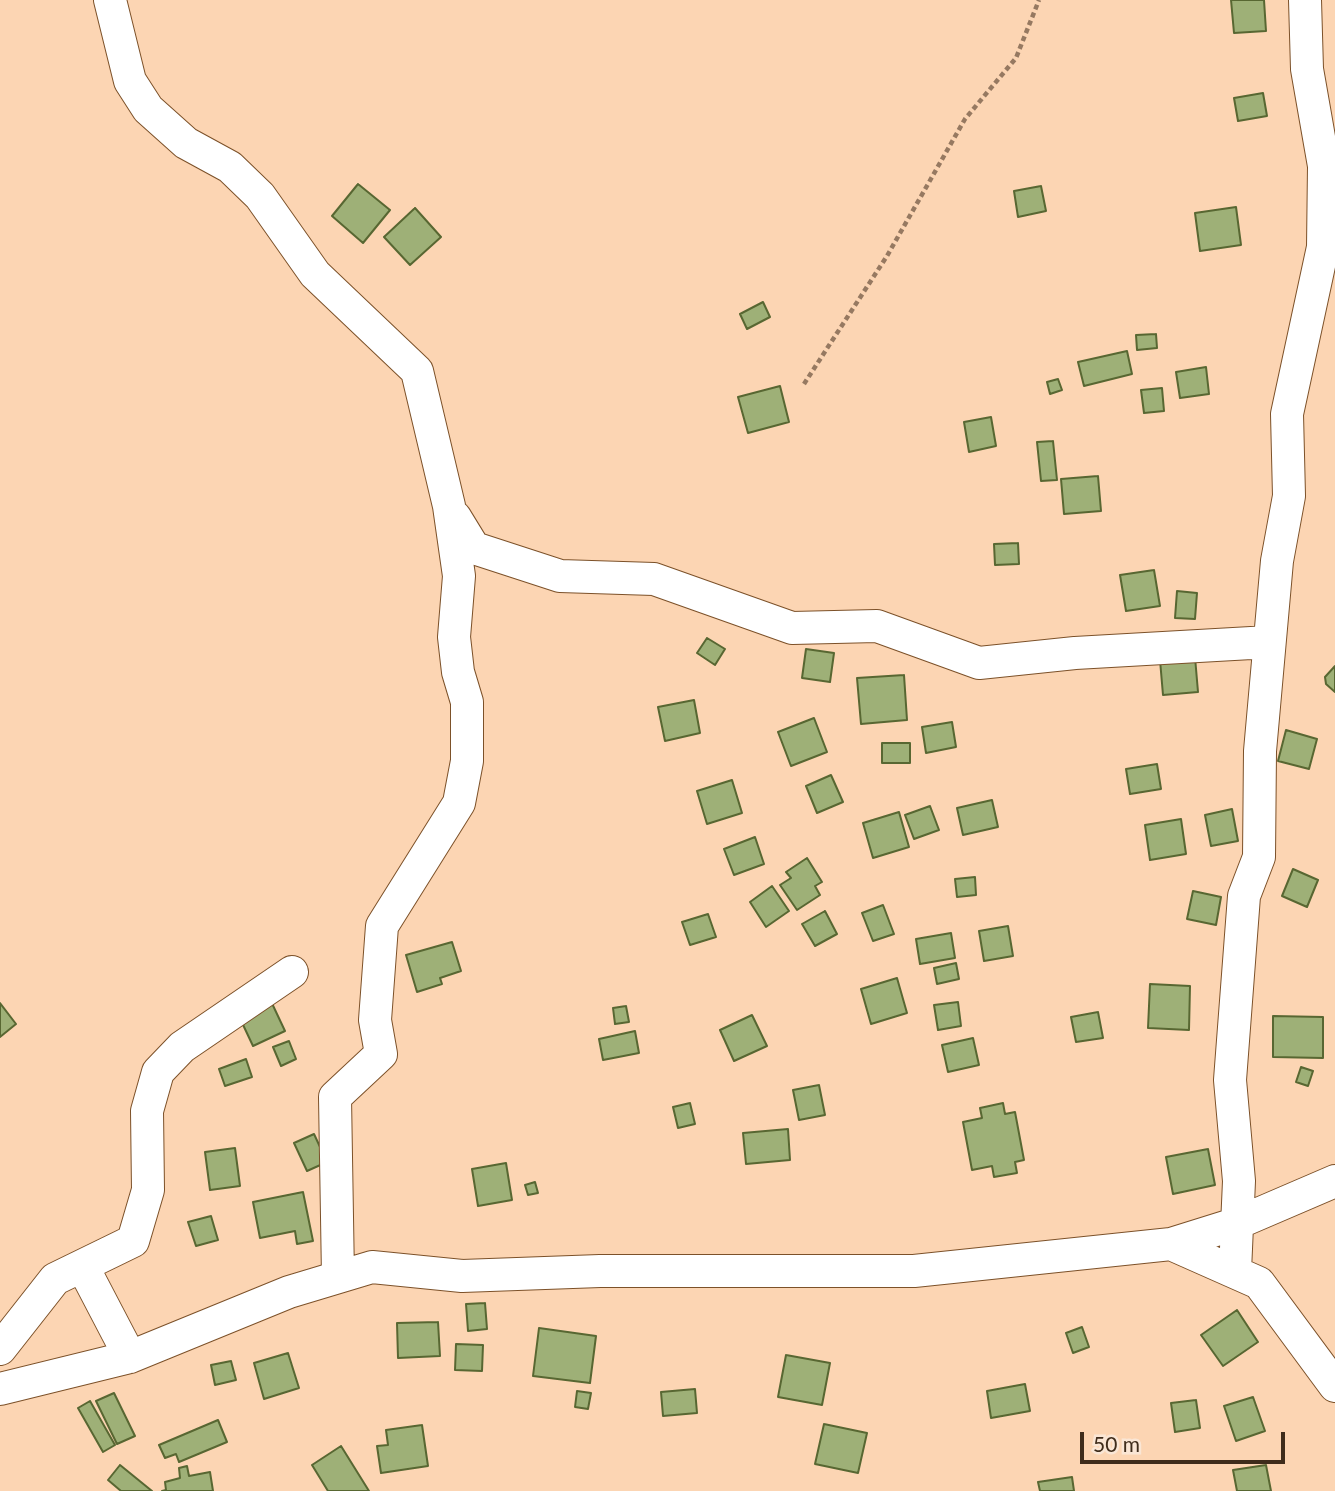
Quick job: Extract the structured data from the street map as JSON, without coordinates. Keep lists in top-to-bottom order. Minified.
{"scale_bar":"50 m"}
